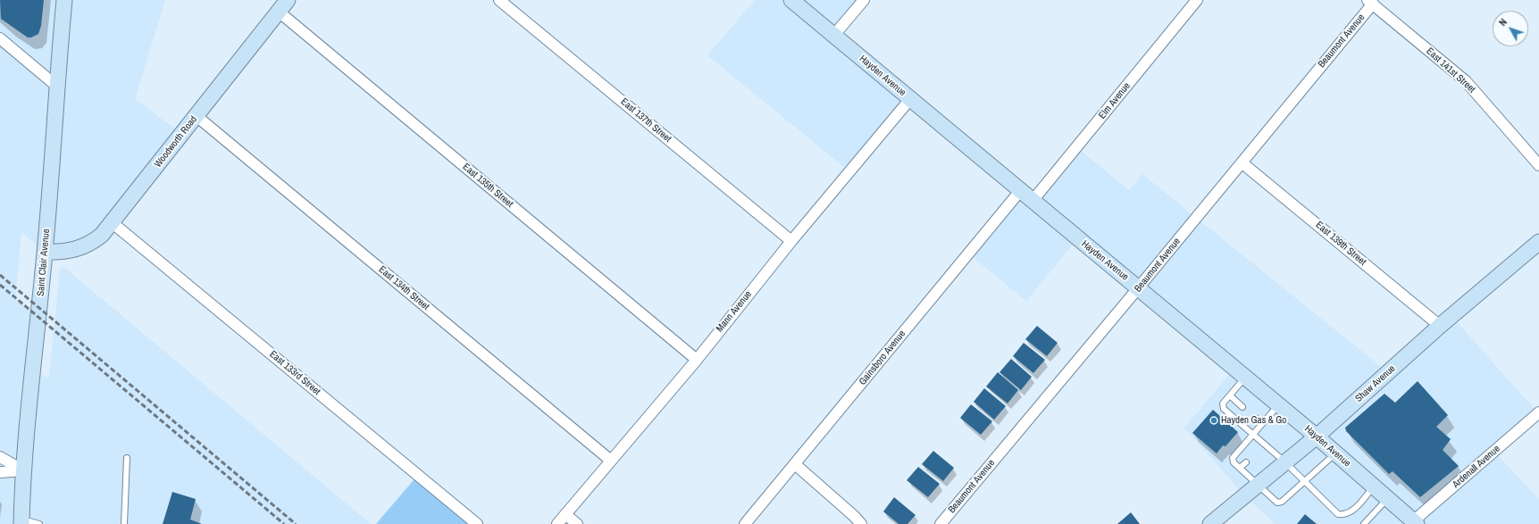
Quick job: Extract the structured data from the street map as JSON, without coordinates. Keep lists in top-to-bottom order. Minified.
{"streets":{"street":["Beaumont Avenue","East 141st Street","Hayden Avenue","Elm Avenue","East 137th Street","Woodworth Road","East 135th Street","East 139th Street","Saint Clair Avenue","East 134th Street","Mann Avenue","Gainsboro Avenue","East 133rd Street","Shaw Avenue","Ardenall Avenue"]},"crossings":[["Beaumont Avenue","East 141st Street"],["Beaumont Avenue","Hayden Avenue"],["Beaumont Avenue","East 139th Street"],["Hayden Avenue","Elm Avenue"],["Hayden Avenue","Mann Avenue"],["Hayden Avenue","Gainsboro Avenue"],["Hayden Avenue","Shaw Avenue"],["Hayden Avenue","Ardenall Avenue"],["East 137th Street","Mann Avenue"],["Woodworth Road","East 135th Street"],["Woodworth Road","Saint Clair Avenue"],["Woodworth Road","East 134th Street"],["Woodworth Road","East 133rd Street"],["East 135th Street","Mann Avenue"],["East 139th Street","Shaw Avenue"],["East 134th Street","Mann Avenue"]],"places":["Hayden Gas & Go"],"north":"top left"}
